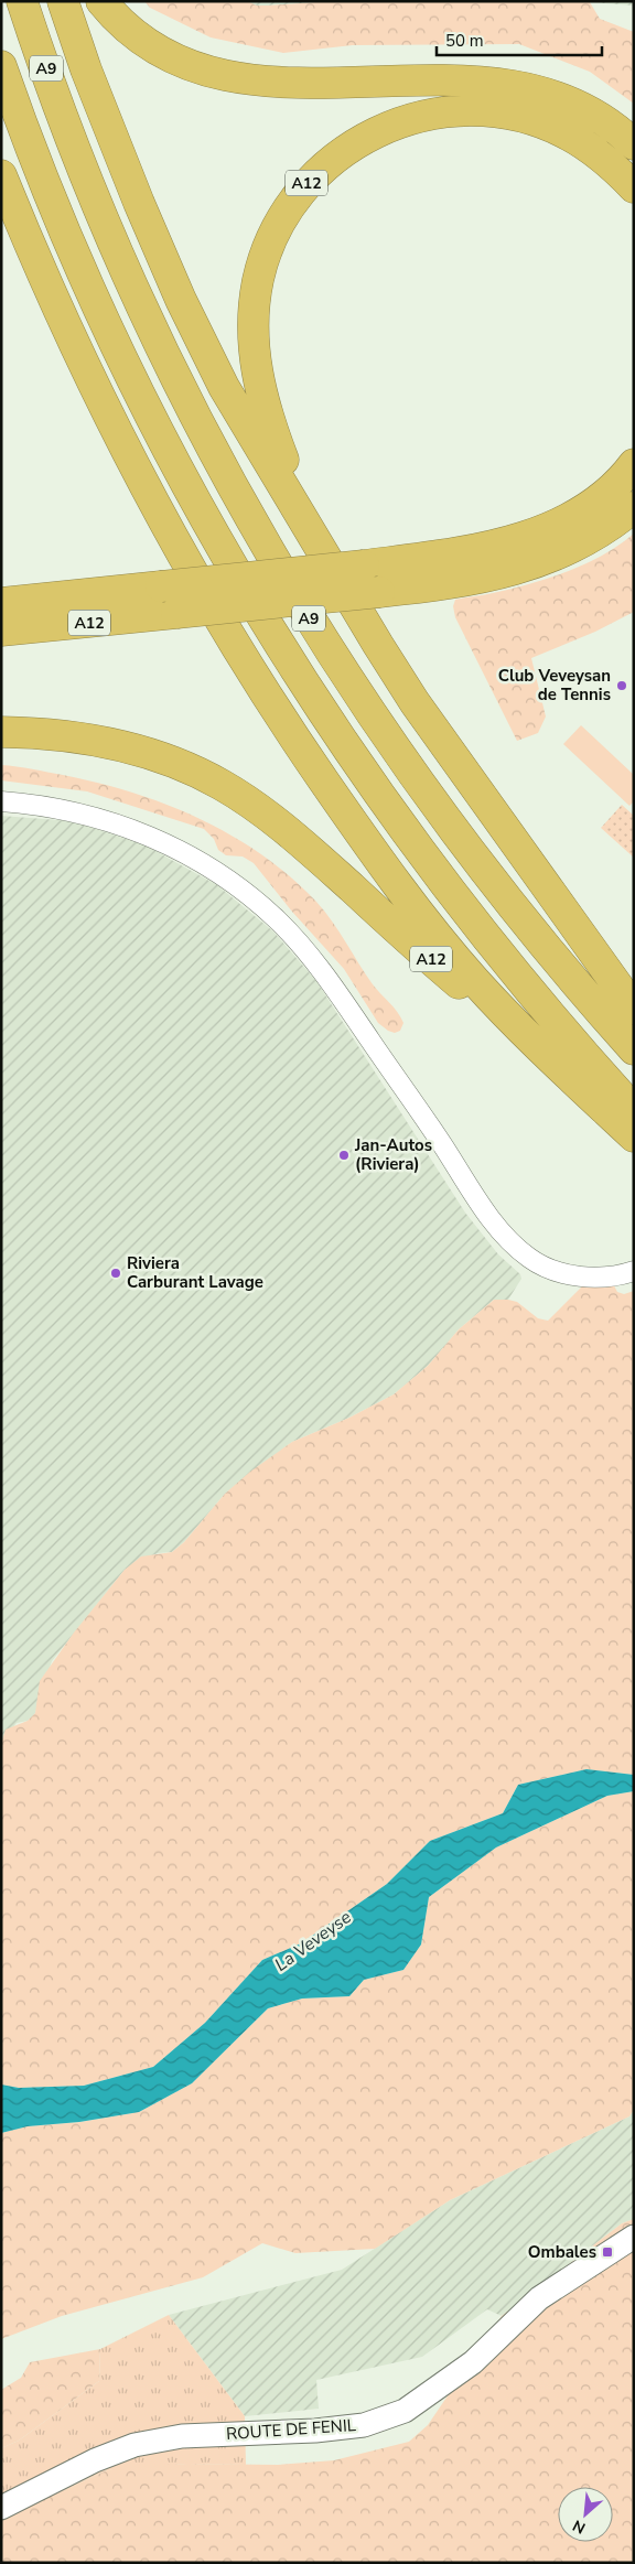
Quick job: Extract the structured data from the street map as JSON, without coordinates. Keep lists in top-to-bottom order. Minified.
{"streets":{"highway":["A9","A12"],"street":["ROUTE DE FENIL"]},"water":["La Veveyse"],"places":{"other":["Club Veveysan de Tennis","Jan-Autos (Riviera)","Riviera Carburant Lavage"],"transit":["Ombales"]},"scale_bar":"50 m","north":"bottom left"}
